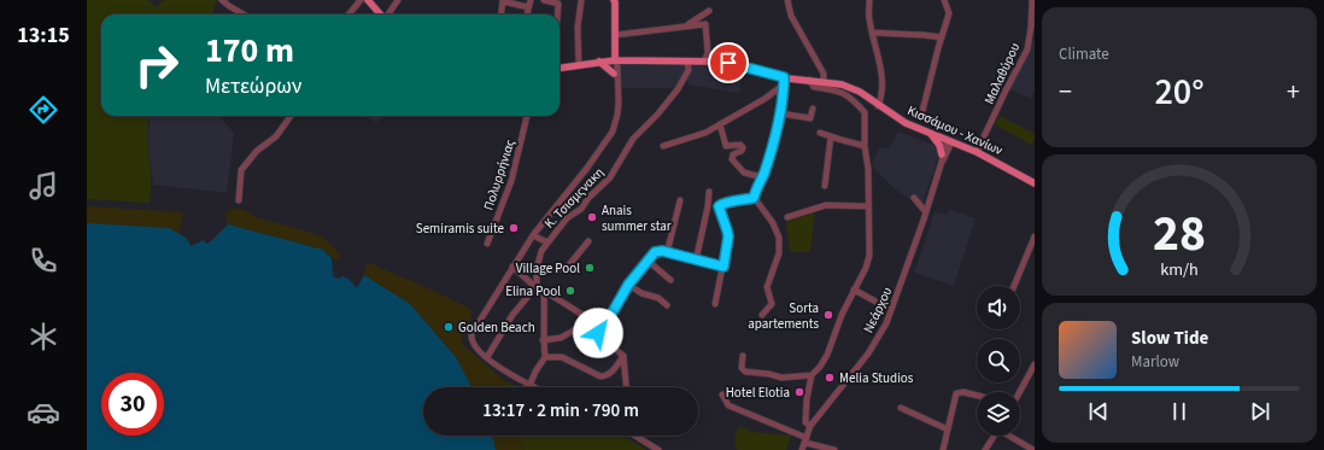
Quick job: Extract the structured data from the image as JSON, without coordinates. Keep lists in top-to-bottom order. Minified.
{"streets":{"main road":["Κισσάμου - Χανίων"],"street":["Μαλαθύρου","Πολυρρήνιας","Κ. Τσισμςνακη","Νεάρχου"]},"crossings":[["Μαλαθύρου","Κισσάμου - Χανίων"],["Κισσάμου - Χανίων","Κ. Τσισμςνακη"],["Κισσάμου - Χανίων","Νεάρχου"]],"places":["Anais summer star","Semiramis suite","Village Pool","Elina Pool","Sorta apartements","Golden Beach","Melia Studios","Hotel Elotia"],"page":{"tabs":"13:15","tile":"Climate","turn":["170 m","Μετεώρων"],"heat":["−","20°","+"],"song":["Slow Tide","Marlow"],"limit":"30","trip":"13:17 · 2 min · 790 m","gauge":["28","km/h"]}}
